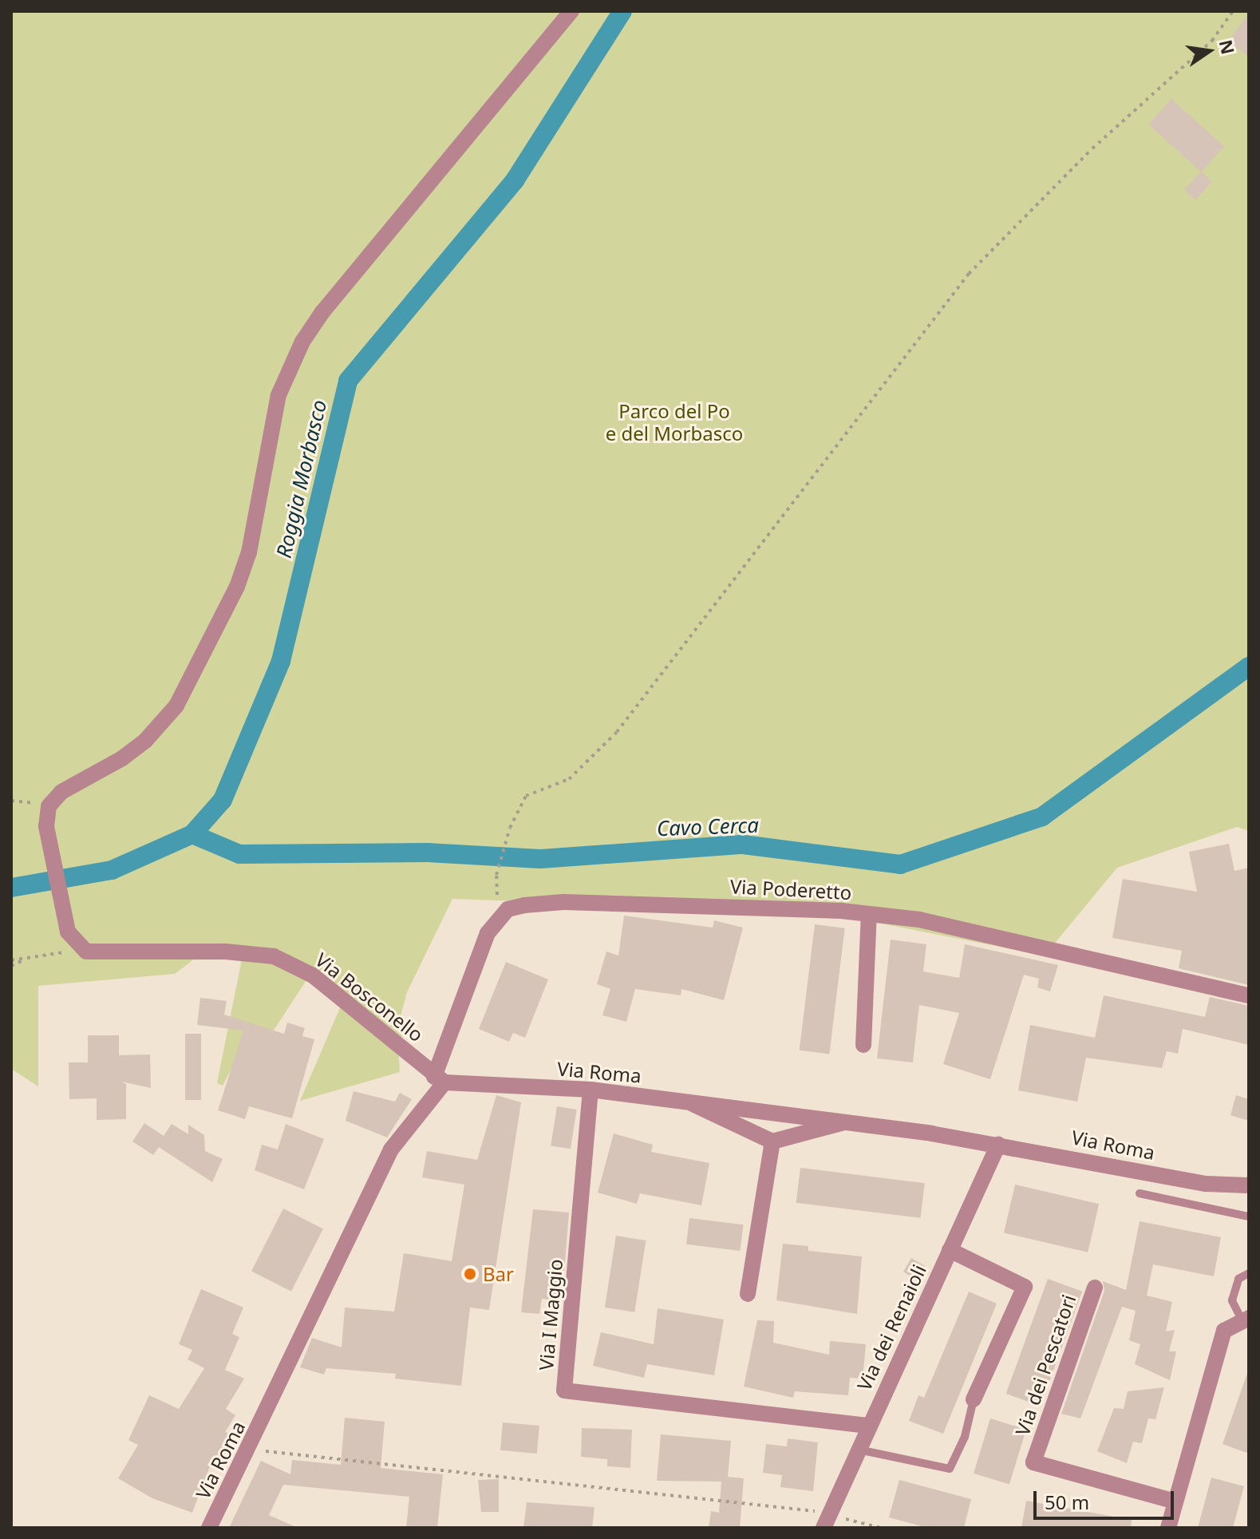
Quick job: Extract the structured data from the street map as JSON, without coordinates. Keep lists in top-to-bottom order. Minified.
{"streets":{"street":["Via Poderetto","Via Bosconello","Via Roma","Via I Maggio","Via dei Renaioli","Via dei Pescatori"]},"crossings":[["Via Poderetto","Via Bosconello"],["Via Poderetto","Via Roma"],["Via Bosconello","Via Roma"],["Via Roma","Via I Maggio"],["Via Roma","Via dei Renaioli"],["Via I Maggio","Via dei Renaioli"]],"water":["Roggia Morbasco","Cavo Cerca"],"parks":["Parco del Po e del Morbasco"],"places":["Bar"],"scale_bar":"50 m","north":"right"}
